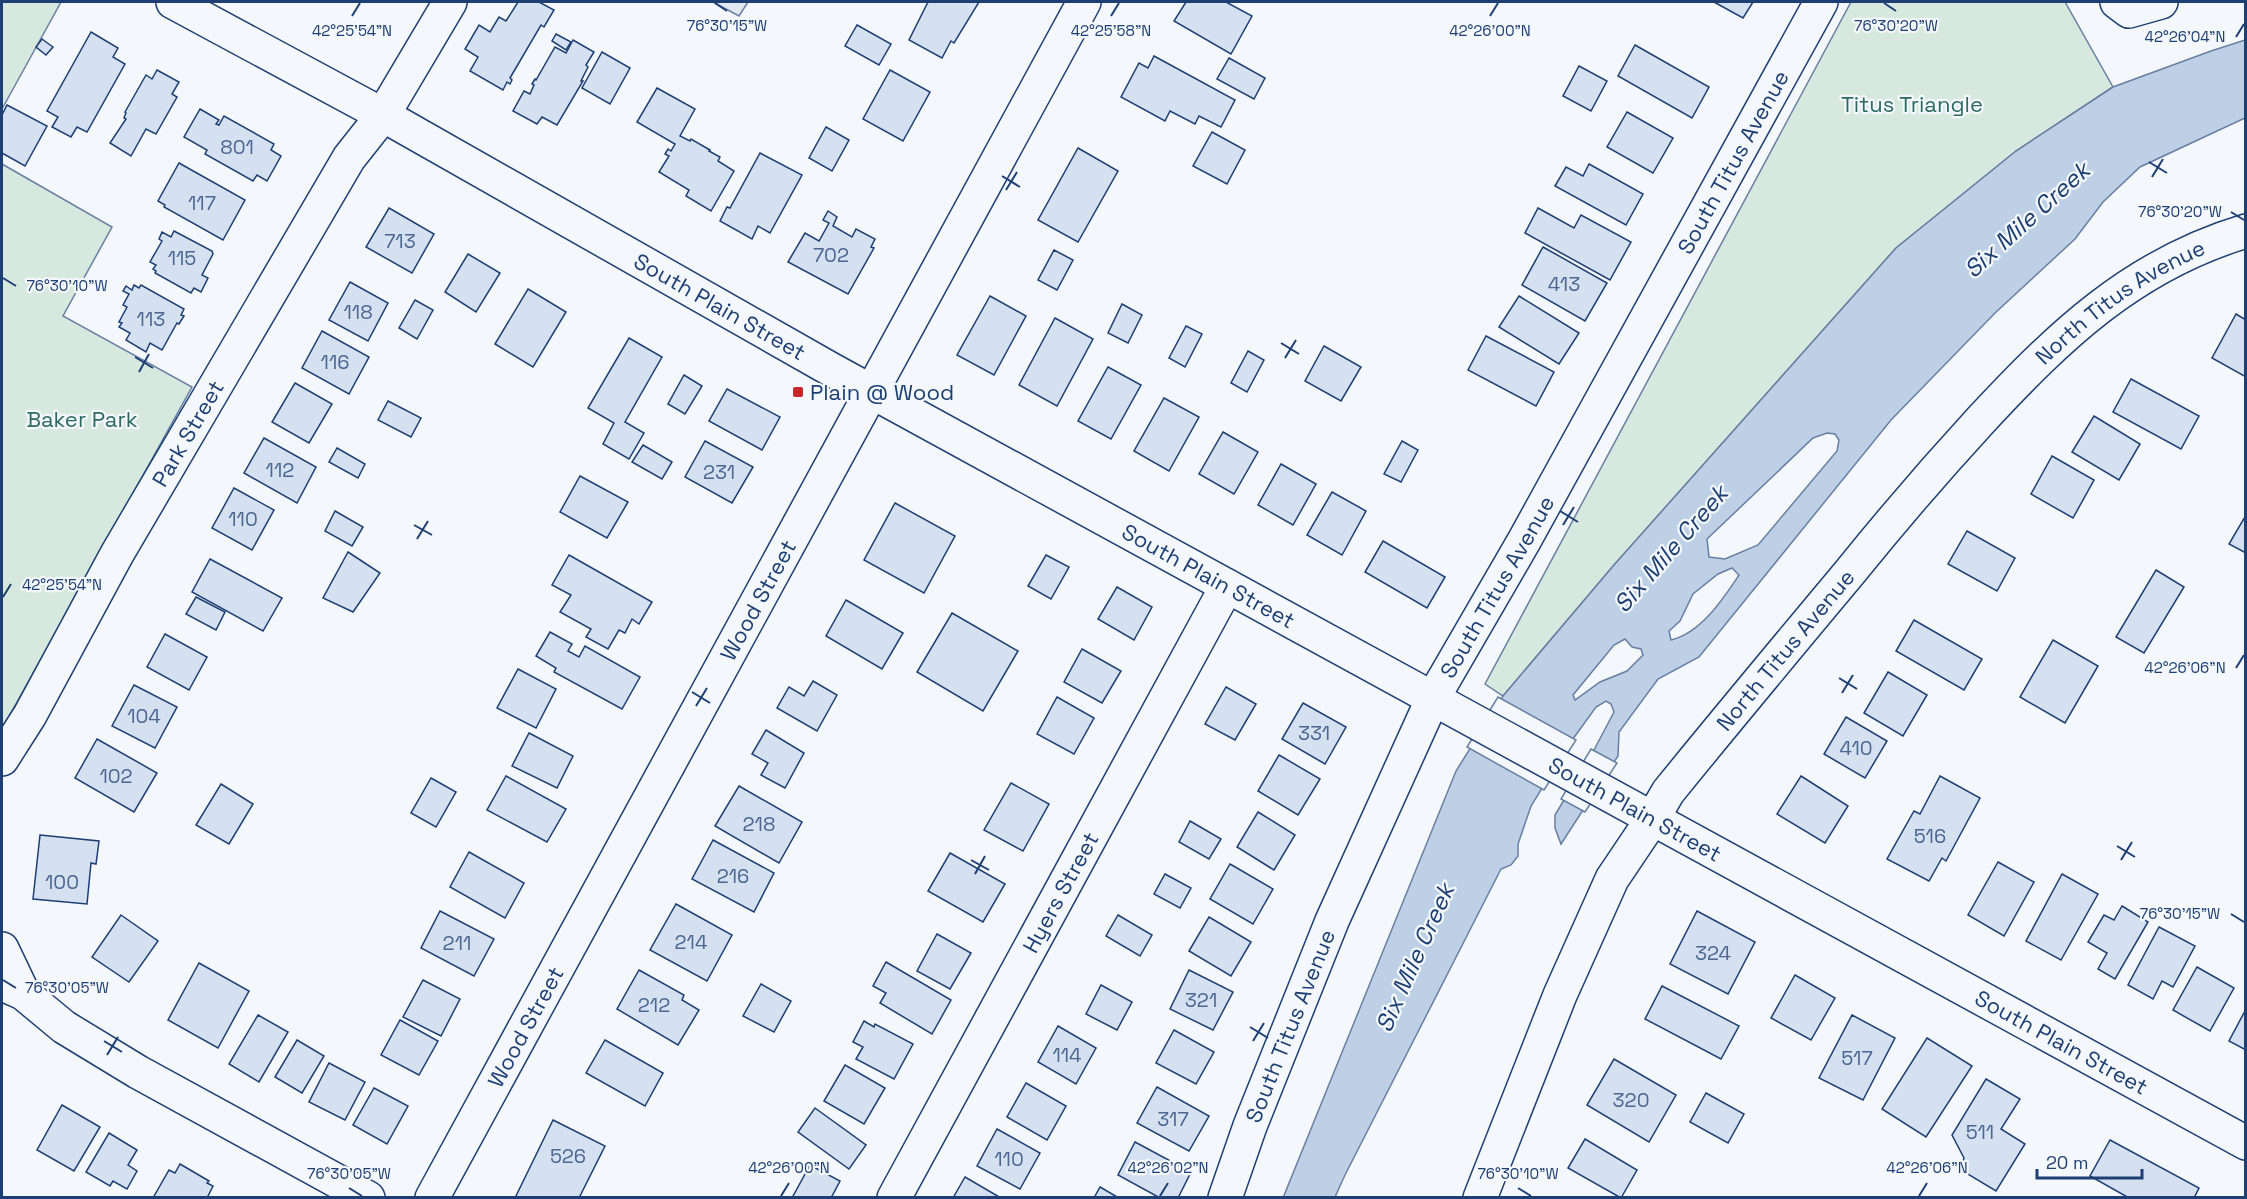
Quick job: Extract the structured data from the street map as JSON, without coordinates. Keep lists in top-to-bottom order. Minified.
{"streets":{"street":["South Titus Avenue","North Titus Avenue","South Plain Street","Park Street","Wood Street","Hyers Street"]},"crossings":[["South Titus Avenue","South Plain Street"],["North Titus Avenue","South Plain Street"],["South Plain Street","Park Street"],["South Plain Street","Wood Street"],["South Plain Street","Hyers Street"]],"water":["Six Mile Creek"],"parks":["Titus Triangle","Baker Park"],"places":{"transit":["Plain @ Wood"]},"house_numbers":["801","117","713","702","115","413","118","113","116","112","231","110","104","331","410","102","218","516","216","100","214","211","324","321","212","114","517","320","317","511","526","110"],"scale_bar":"20 m","coordinates":["76°30'15\"W","76°30'20\"W","42°25'58\"N","42°26'00\"N","42°25'54\"N","42°26'04\"N","76°30'10\"W","42°26'06\"N","76°30'05\"W","42°26'02\"N"]}
